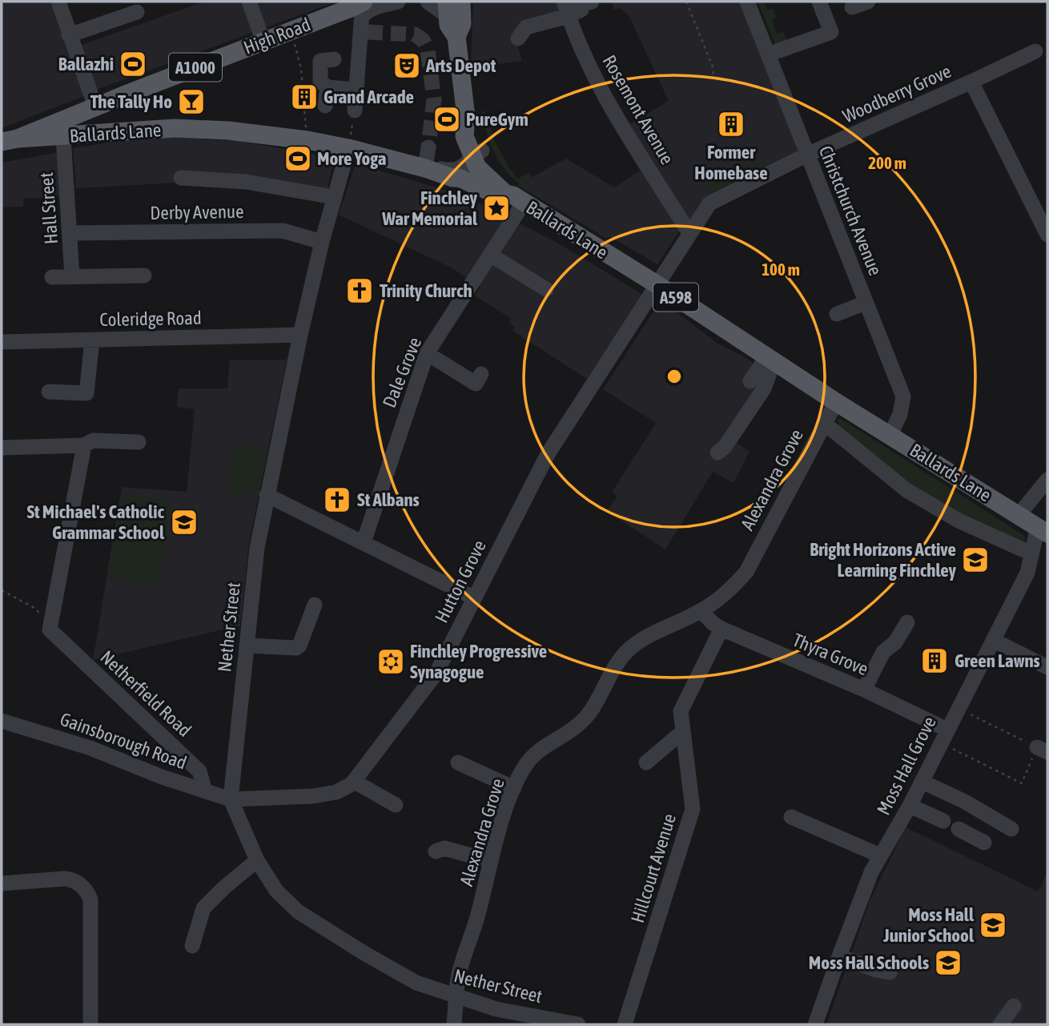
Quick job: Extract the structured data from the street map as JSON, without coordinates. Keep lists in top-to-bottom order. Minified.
{"streets":{"main road":["High Road","A1000","Ballards Lane","A598"],"street":["Woodberry Grove","Rosemont Avenue","Hall Street","Christchurch Avenue","Derby Avenue","Coleridge Road","Dale Grove","Alexandra Grove","Hutton Grove","Nether Street","Thyra Grove","Netherfield Road","Gainsborough Road","Moss Hall Grove","Hillcourt Avenue"]},"crossings":[["High Road","Ballards Lane"],["Woodberry Grove","Rosemont Avenue"],["Woodberry Grove","Ballards Lane"],["Woodberry Grove","Christchurch Avenue"],["Woodberry Grove","Hutton Grove"],["Ballards Lane","Hall Street"],["Ballards Lane","Christchurch Avenue"],["Ballards Lane","Dale Grove"],["Ballards Lane","Alexandra Grove"],["Ballards Lane","Hutton Grove"],["Ballards Lane","Nether Street"],["Ballards Lane","Moss Hall Grove"],["Hall Street","Derby Avenue"],["Derby Avenue","Nether Street"],["Coleridge Road","Nether Street"],["Alexandra Grove","Nether Street"],["Alexandra Grove","Thyra Grove"],["Hutton Grove","Nether Street"],["Hutton Grove","Gainsborough Road"],["Nether Street","Gainsborough Road"],["Thyra Grove","Moss Hall Grove"],["Thyra Grove","Hillcourt Avenue"],["Netherfield Road","Gainsborough Road"]],"places":{"sports":["Ballazhi","PureGym","More Yoga"],"theatre":["Arts Depot"],"building":["Grand Arcade","Former Homebase","Green Lawns"],"bar":["The Tally Ho"],"place":["Finchley War Memorial"],"church":["Trinity Church","St Albans"],"school or university":["St Michael's Catholic Grammar School","Bright Horizons Active Learning Finchley","Moss Hall Junior School","Moss Hall Schools"],"synagogue":["Finchley Progressive Synagogue"]},"rings":["200 m","100 m"]}
